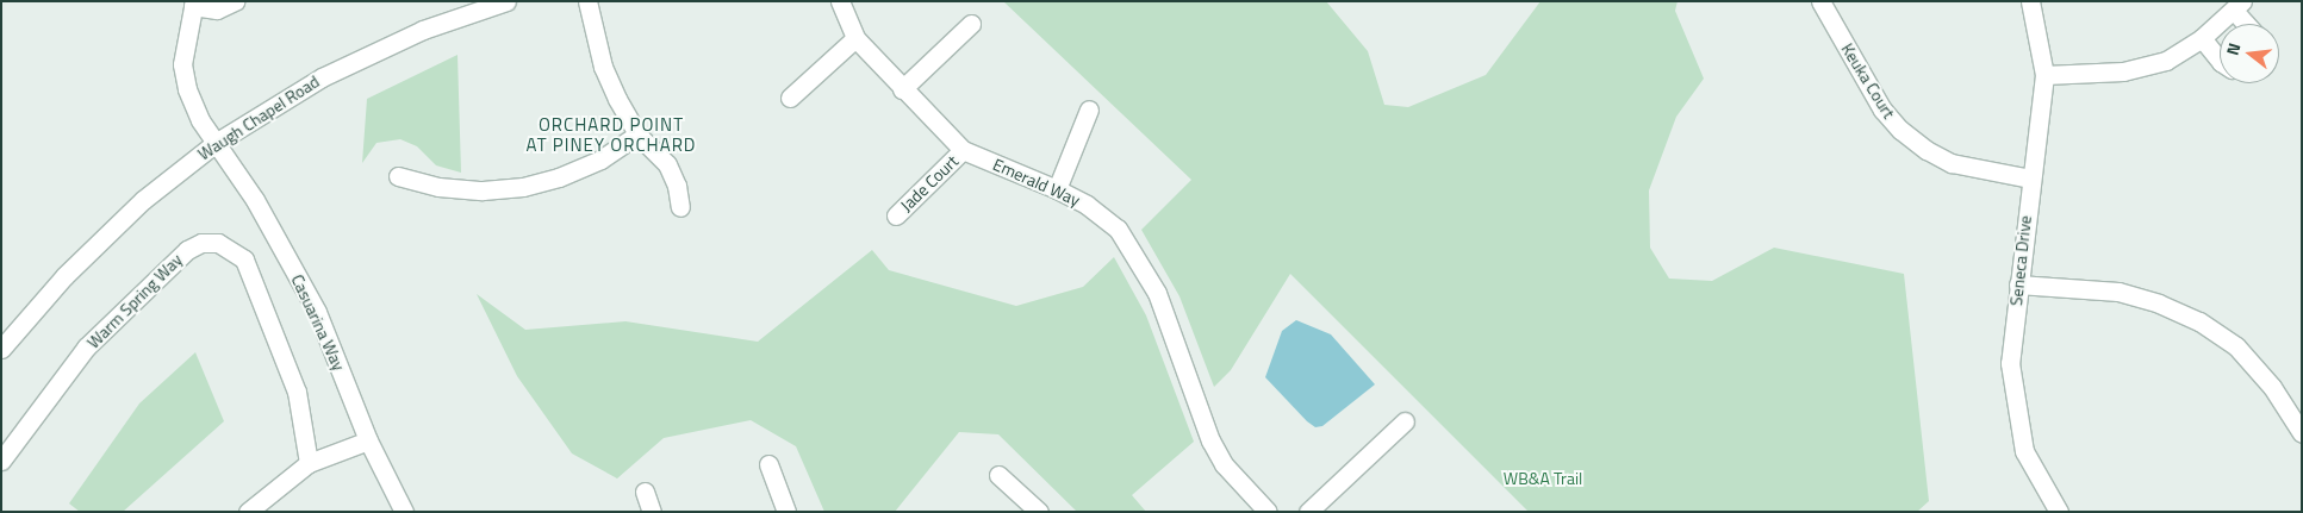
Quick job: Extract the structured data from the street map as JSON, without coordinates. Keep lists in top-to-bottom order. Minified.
{"streets":{"street":["Keuka Court","Waugh Chapel Road","Emerald Way","Jade Court","Seneca Drive","Warm Spring Way","Casuarina Way"]},"crossings":[["Keuka Court","Seneca Drive"],["Waugh Chapel Road","Casuarina Way"],["Emerald Way","Jade Court"]],"districts":["ORCHARD POINT AT PINEY ORCHARD"],"parks":["WB&A Trail"],"north":"left"}
